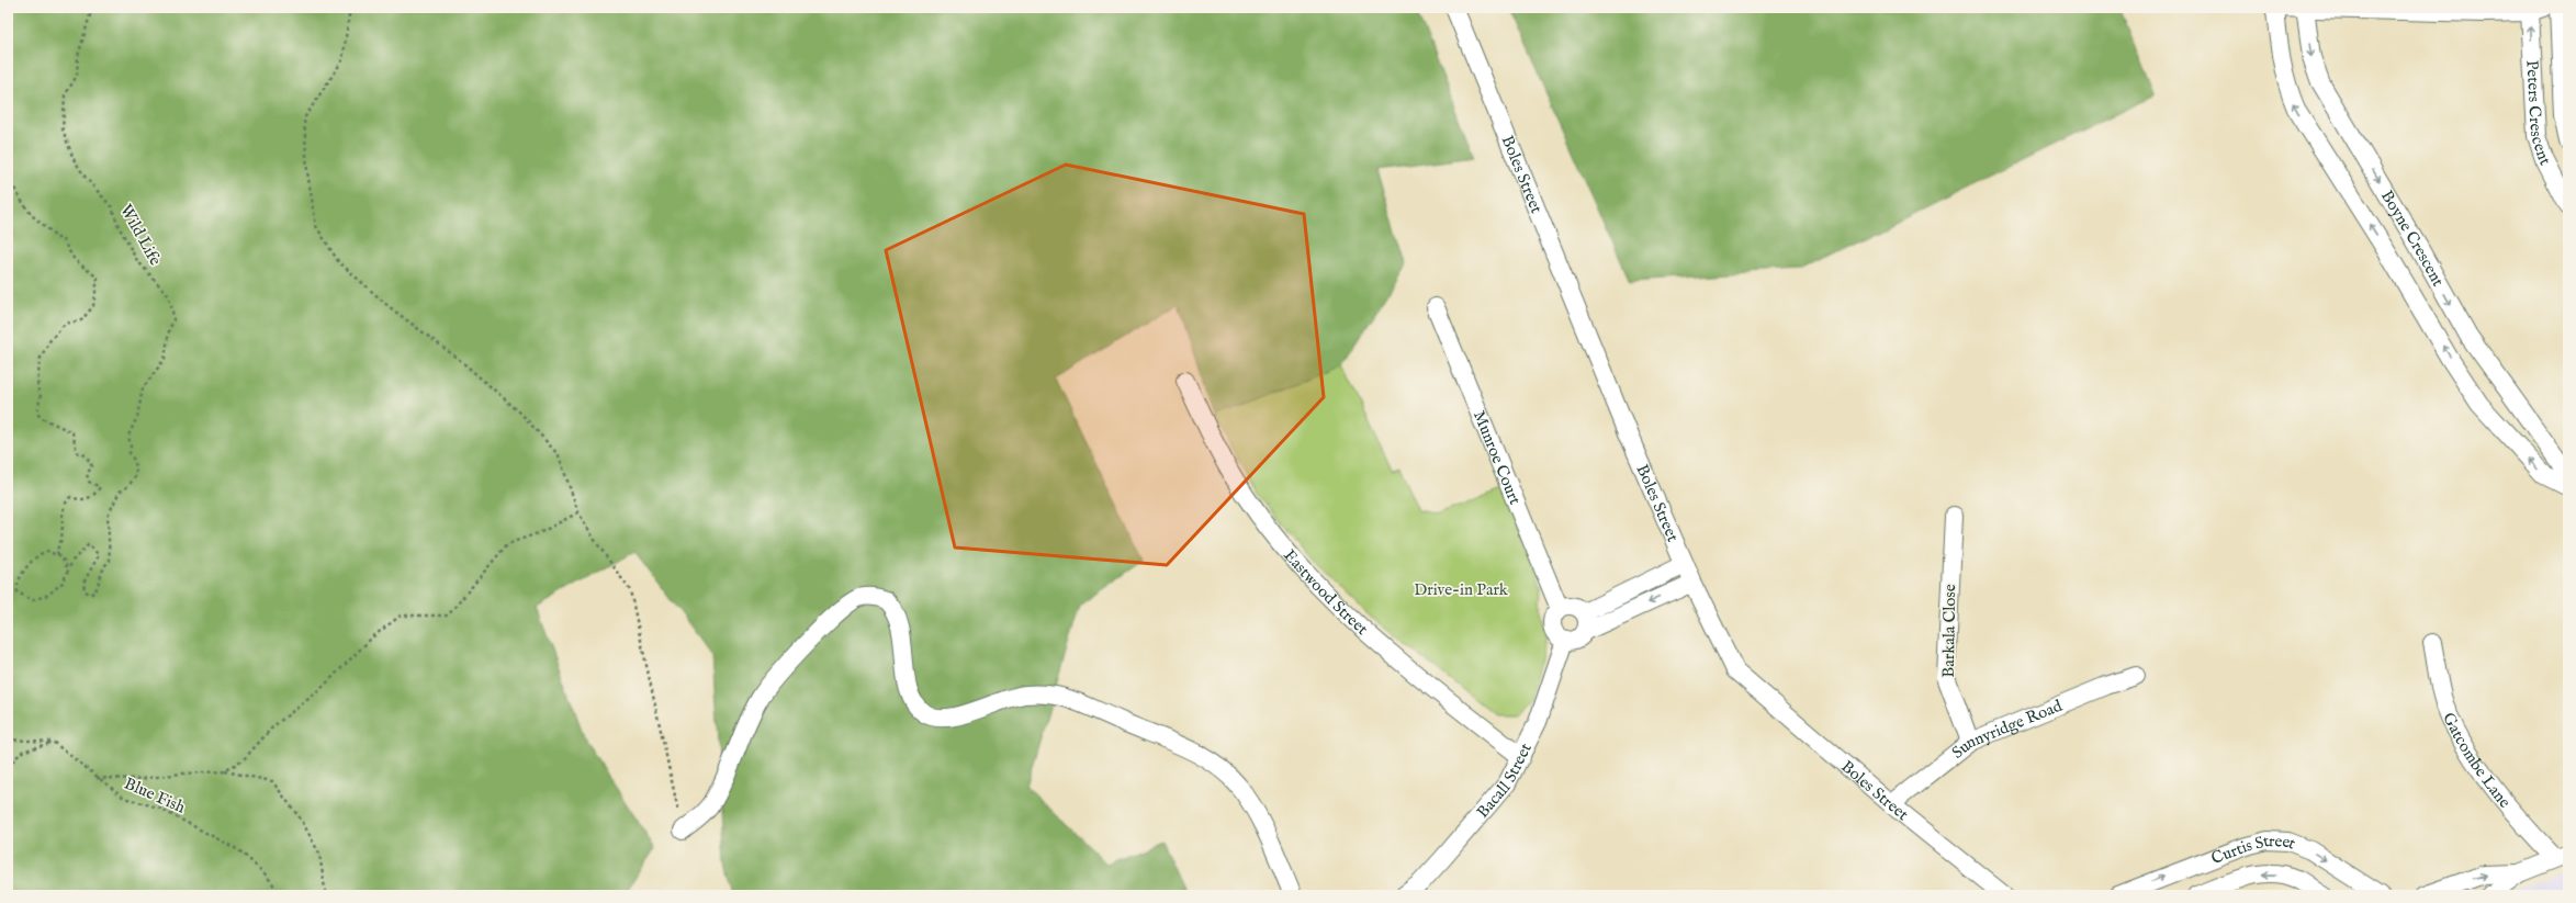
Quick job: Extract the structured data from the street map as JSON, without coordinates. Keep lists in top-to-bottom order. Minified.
{"streets":{"street":["Peters Crescent","Boles Street","Boyne Crescent","Munroe Court","Eastwood Street","Barkala Close","Sunnyridge Road","Gatcombe Lane","Bacall Street","Curtis Street"],"path":["Wild Life","Blue Fish"]},"crossings":[["Boles Street","Sunnyridge Road"],["Munroe Court","Bacall Street"],["Eastwood Street","Bacall Street"],["Barkala Close","Sunnyridge Road"]],"parks":["Drive-in Park"]}
